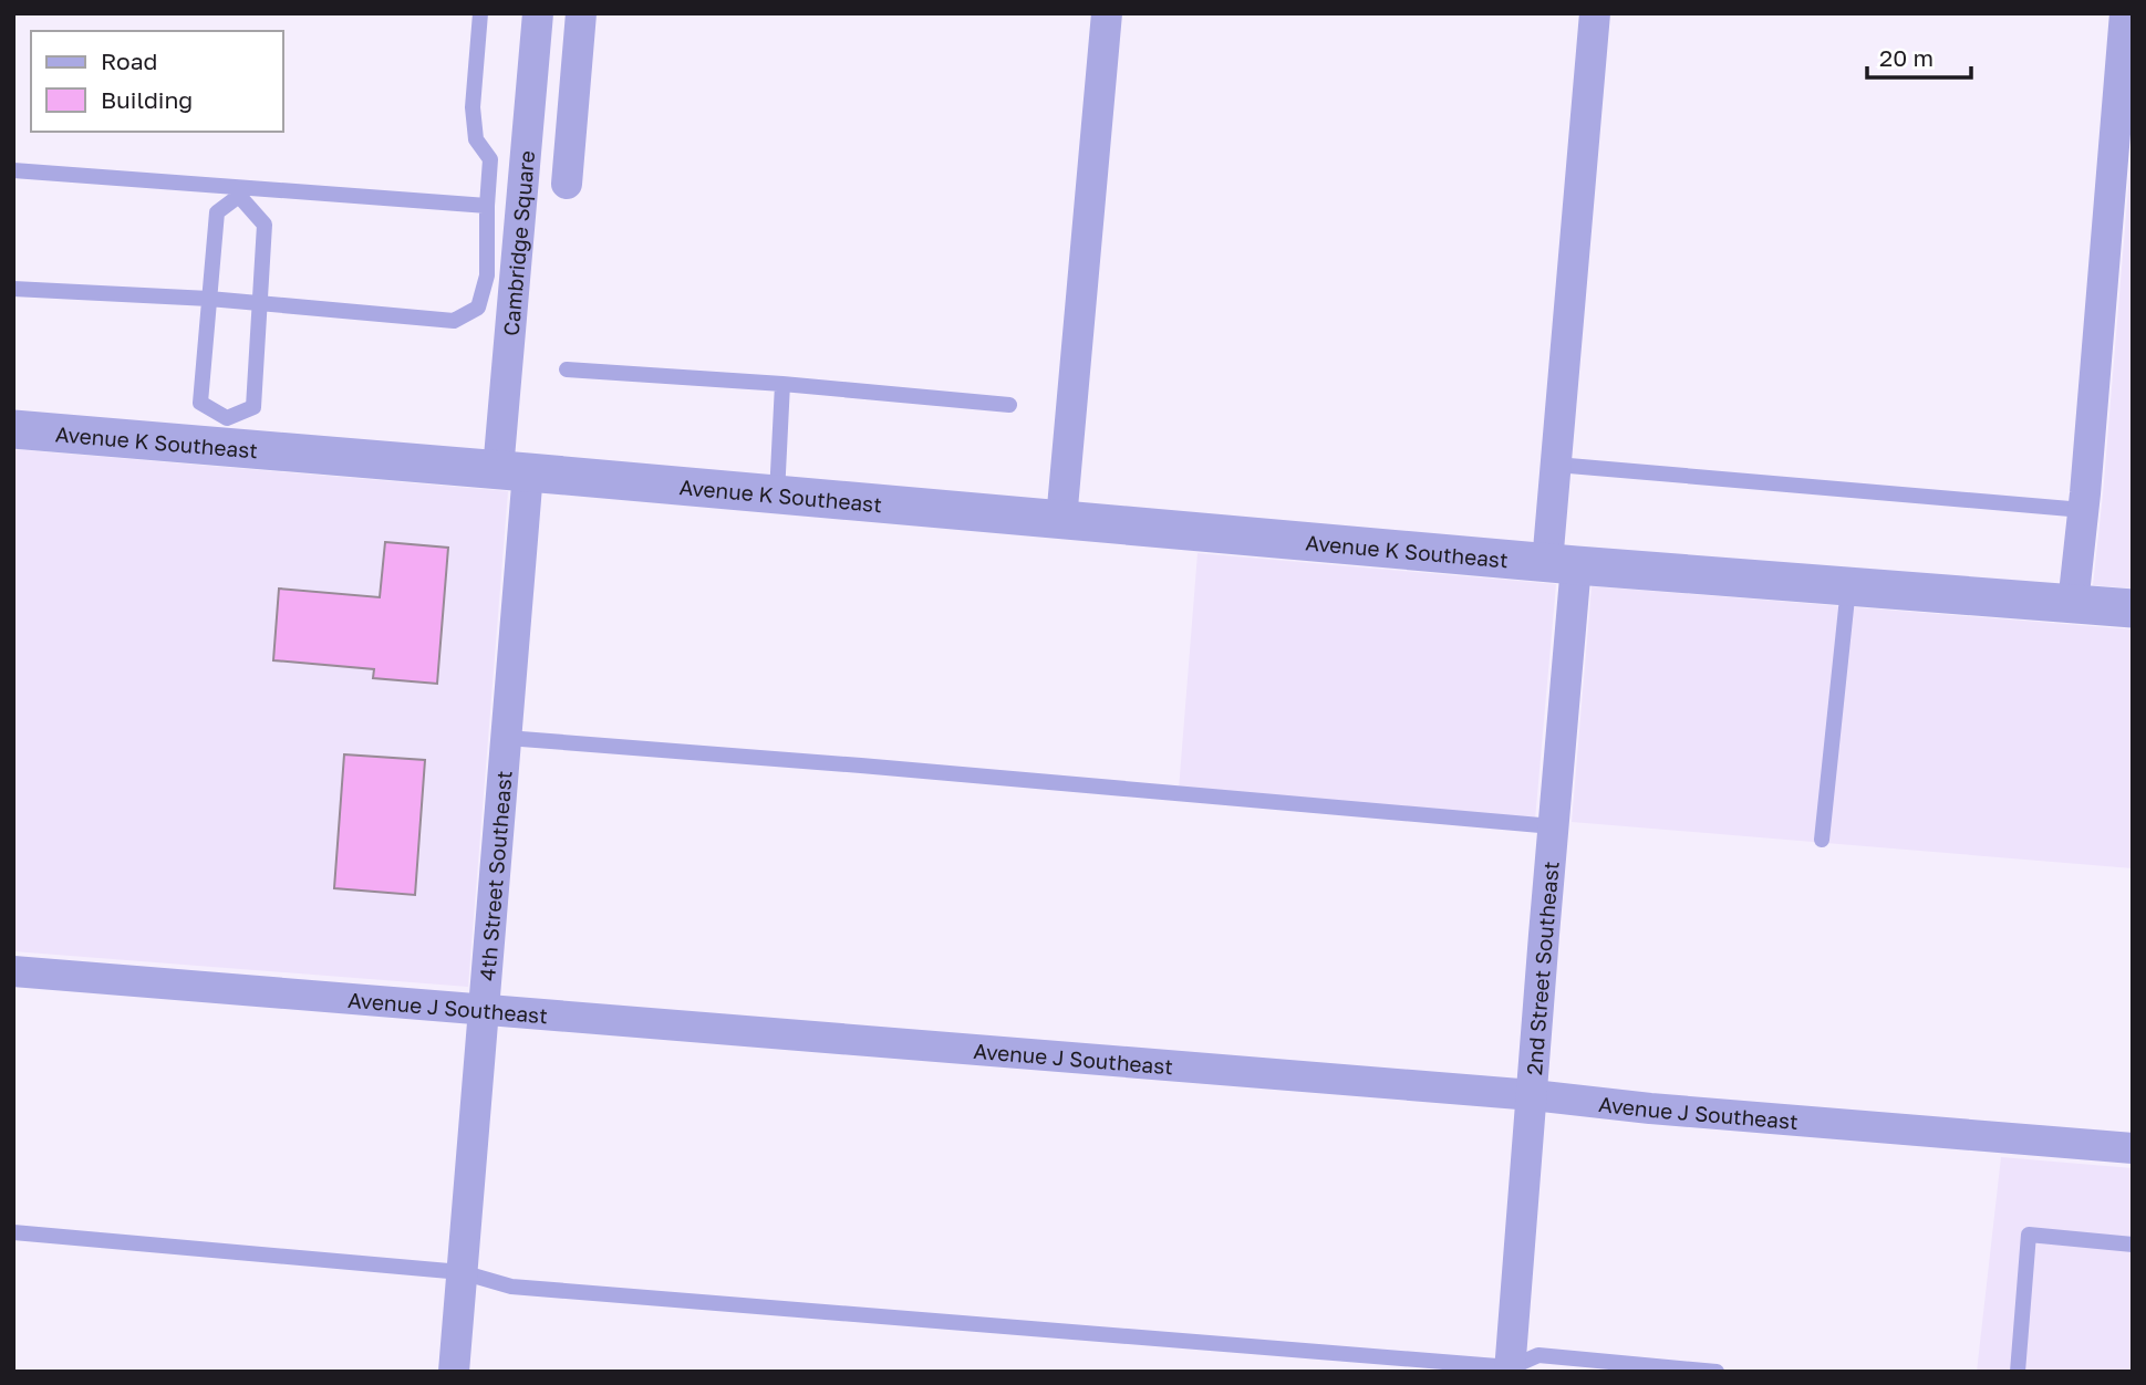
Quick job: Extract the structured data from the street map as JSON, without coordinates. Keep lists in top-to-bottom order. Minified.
{"streets":{"street":["Cambridge Square","Avenue K Southeast","4th Street Southeast","2nd Street Southeast","Avenue J Southeast"]},"crossings":[["Cambridge Square","Avenue K Southeast"],["Cambridge Square","4th Street Southeast"],["Avenue K Southeast","4th Street Southeast"],["Avenue K Southeast","2nd Street Southeast"],["4th Street Southeast","Avenue J Southeast"],["2nd Street Southeast","Avenue J Southeast"]],"legend":["Road","Building"],"scale_bar":"20 m"}
